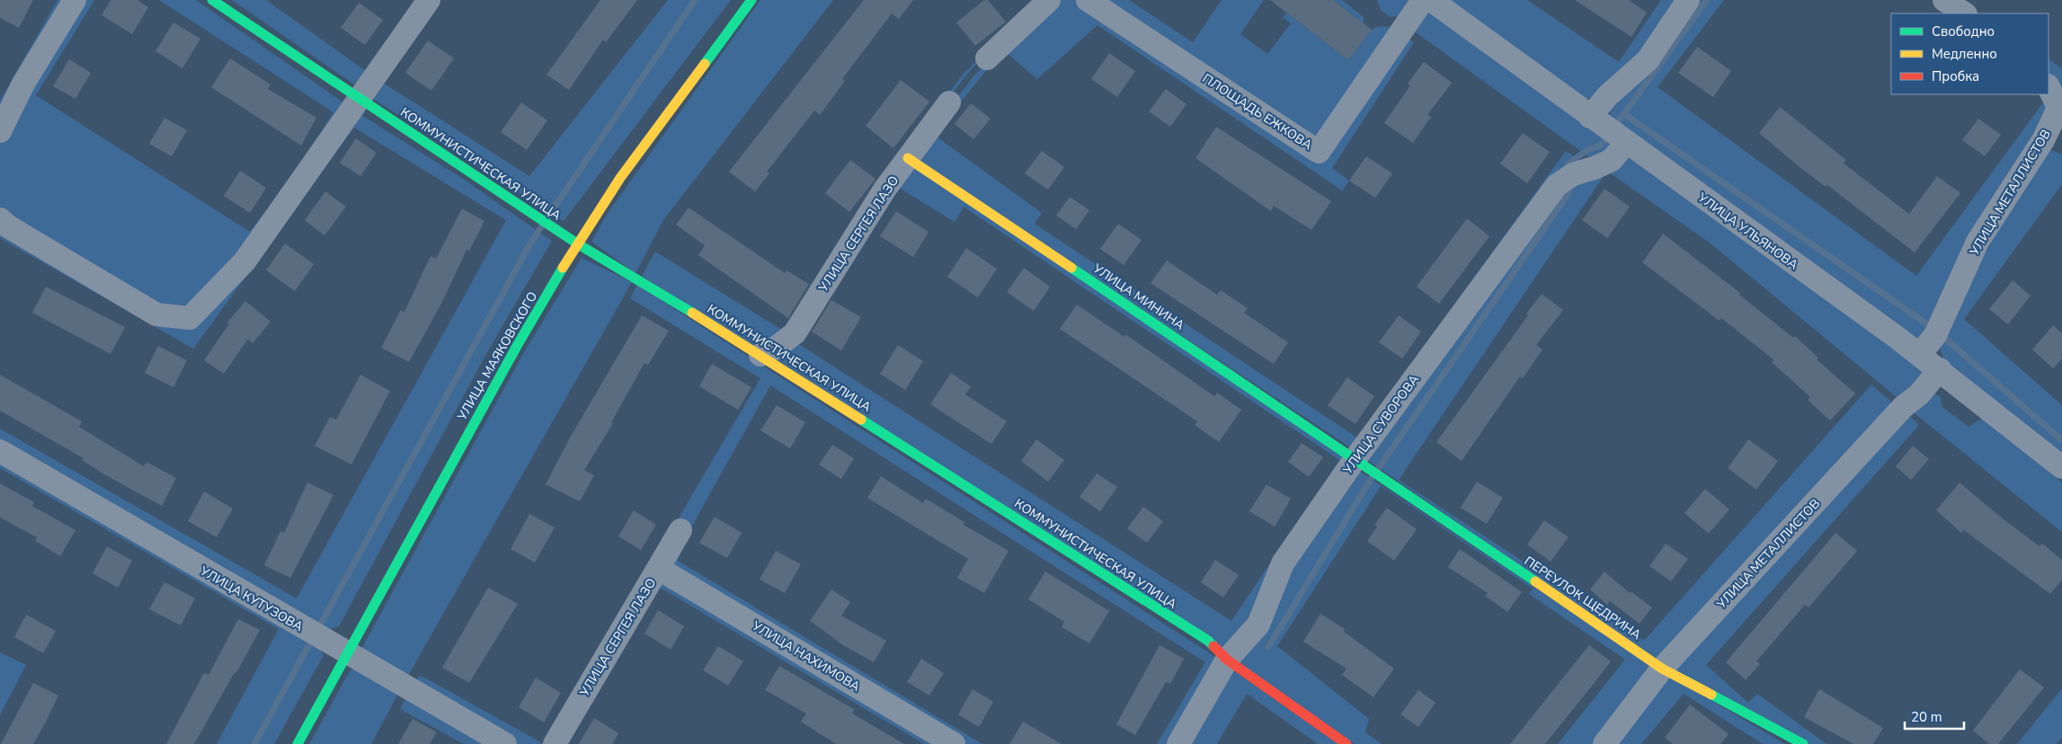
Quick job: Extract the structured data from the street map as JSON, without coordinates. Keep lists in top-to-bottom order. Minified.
{"streets":{"street":["ПЛОЩАДЬ ЕЖКОВА","КОММУНИСТИЧЕСКАЯ УЛИЦА","УЛИЦА МЕТАЛЛИСТОВ","УЛИЦА УЛЬЯНОВА","УЛИЦА СЕРГЕЯ ЛАЗО","УЛИЦА МИНИНА","УЛИЦА МАЯКОВСКОГО","УЛИЦА СУВОРОВА","ПЕРЕУЛОК ЩЕДРИНА","УЛИЦА КУТУЗОВА","УЛИЦА НАХИМОВА"]},"crossings":[["КОММУНИСТИЧЕСКАЯ УЛИЦА","УЛИЦА СЕРГЕЯ ЛАЗО"],["КОММУНИСТИЧЕСКАЯ УЛИЦА","УЛИЦА МАЯКОВСКОГО"],["КОММУНИСТИЧЕСКАЯ УЛИЦА","УЛИЦА СУВОРОВА"],["УЛИЦА МЕТАЛЛИСТОВ","УЛИЦА УЛЬЯНОВА"],["УЛИЦА МЕТАЛЛИСТОВ","ПЕРЕУЛОК ЩЕДРИНА"],["УЛИЦА УЛЬЯНОВА","УЛИЦА СУВОРОВА"],["УЛИЦА СЕРГЕЯ ЛАЗО","УЛИЦА МИНИНА"],["УЛИЦА СЕРГЕЯ ЛАЗО","УЛИЦА НАХИМОВА"],["УЛИЦА МИНИНА","УЛИЦА СУВОРОВА"],["УЛИЦА МИНИНА","ПЕРЕУЛОК ЩЕДРИНА"],["УЛИЦА МАЯКОВСКОГО","УЛИЦА КУТУЗОВА"],["УЛИЦА СУВОРОВА","ПЕРЕУЛОК ЩЕДРИНА"]],"legend":["Свободно","Медленно","Пробка"],"scale_bar":"20 m"}
